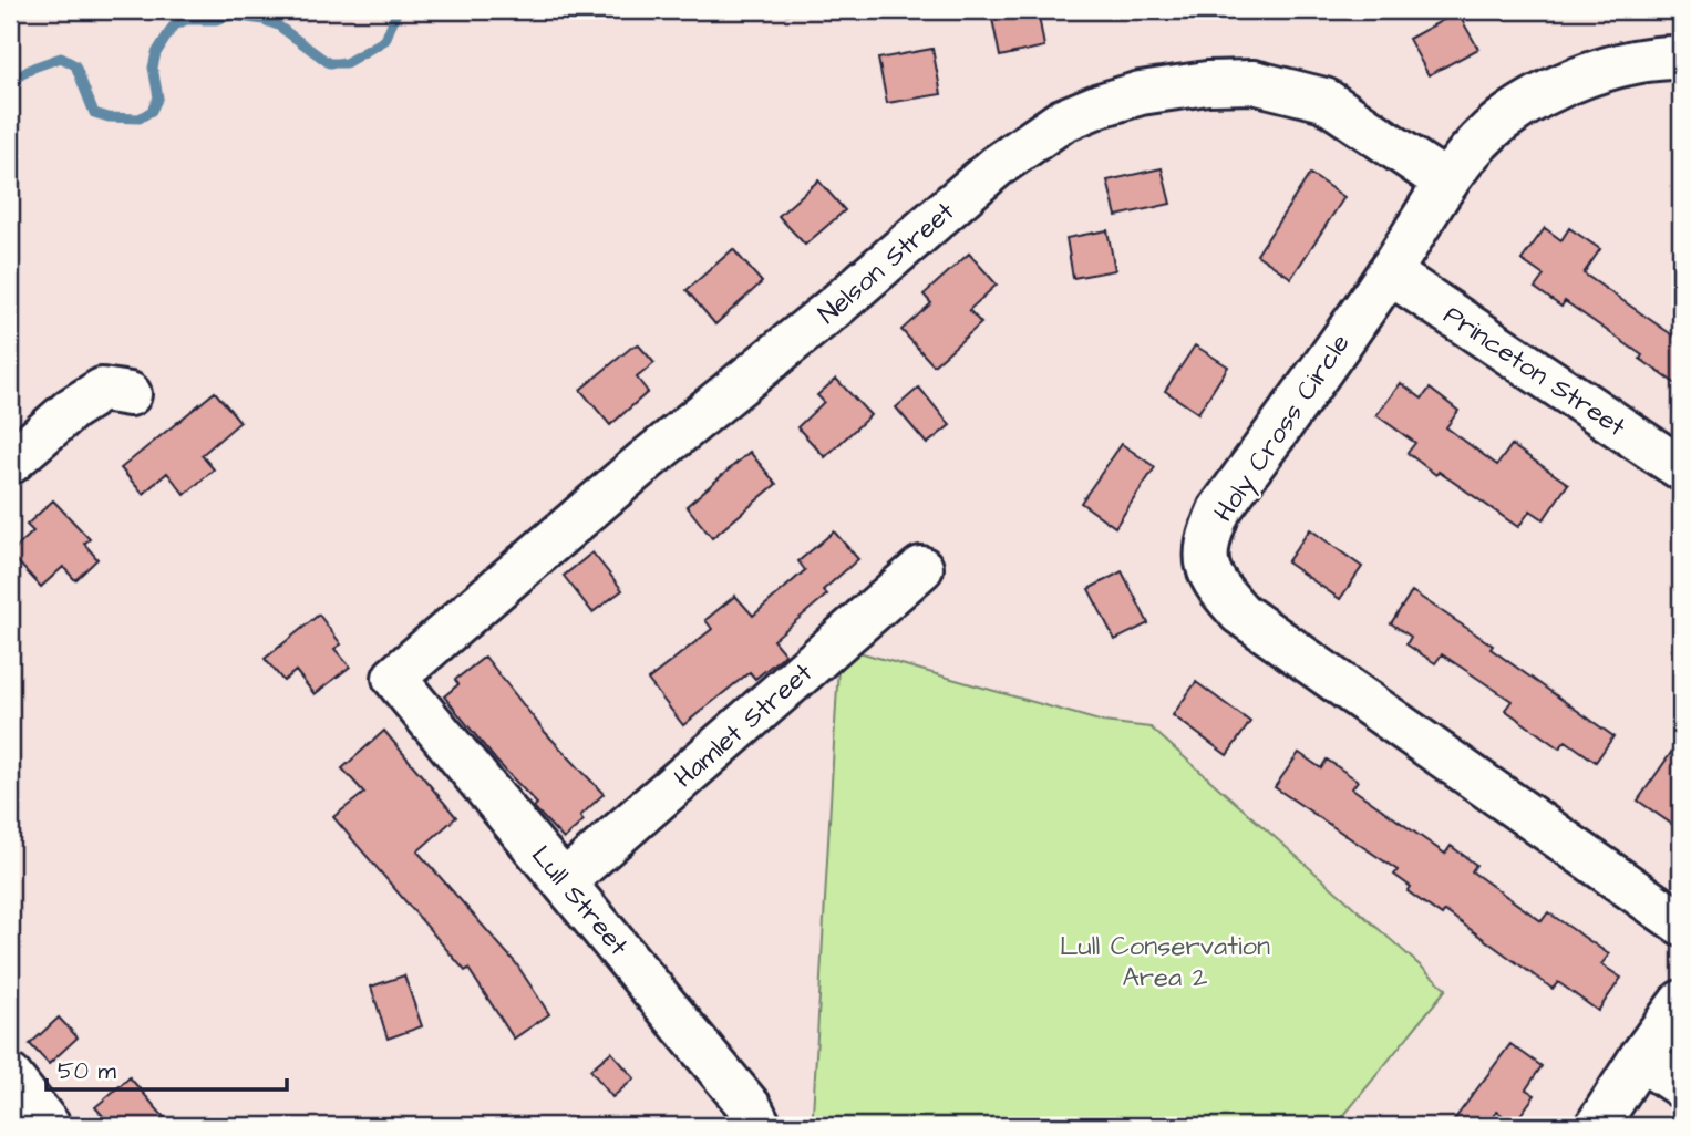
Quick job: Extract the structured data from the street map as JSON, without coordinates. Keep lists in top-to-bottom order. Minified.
{"streets":{"street":["Nelson Street","Princeton Street","Holy Cross Circle","Hamlet Street","Lull Street"]},"crossings":[["Nelson Street","Holy Cross Circle"],["Nelson Street","Lull Street"],["Princeton Street","Holy Cross Circle"],["Hamlet Street","Lull Street"]],"parks":["Lull Conservation Area 2"],"scale_bar":"50 m"}
